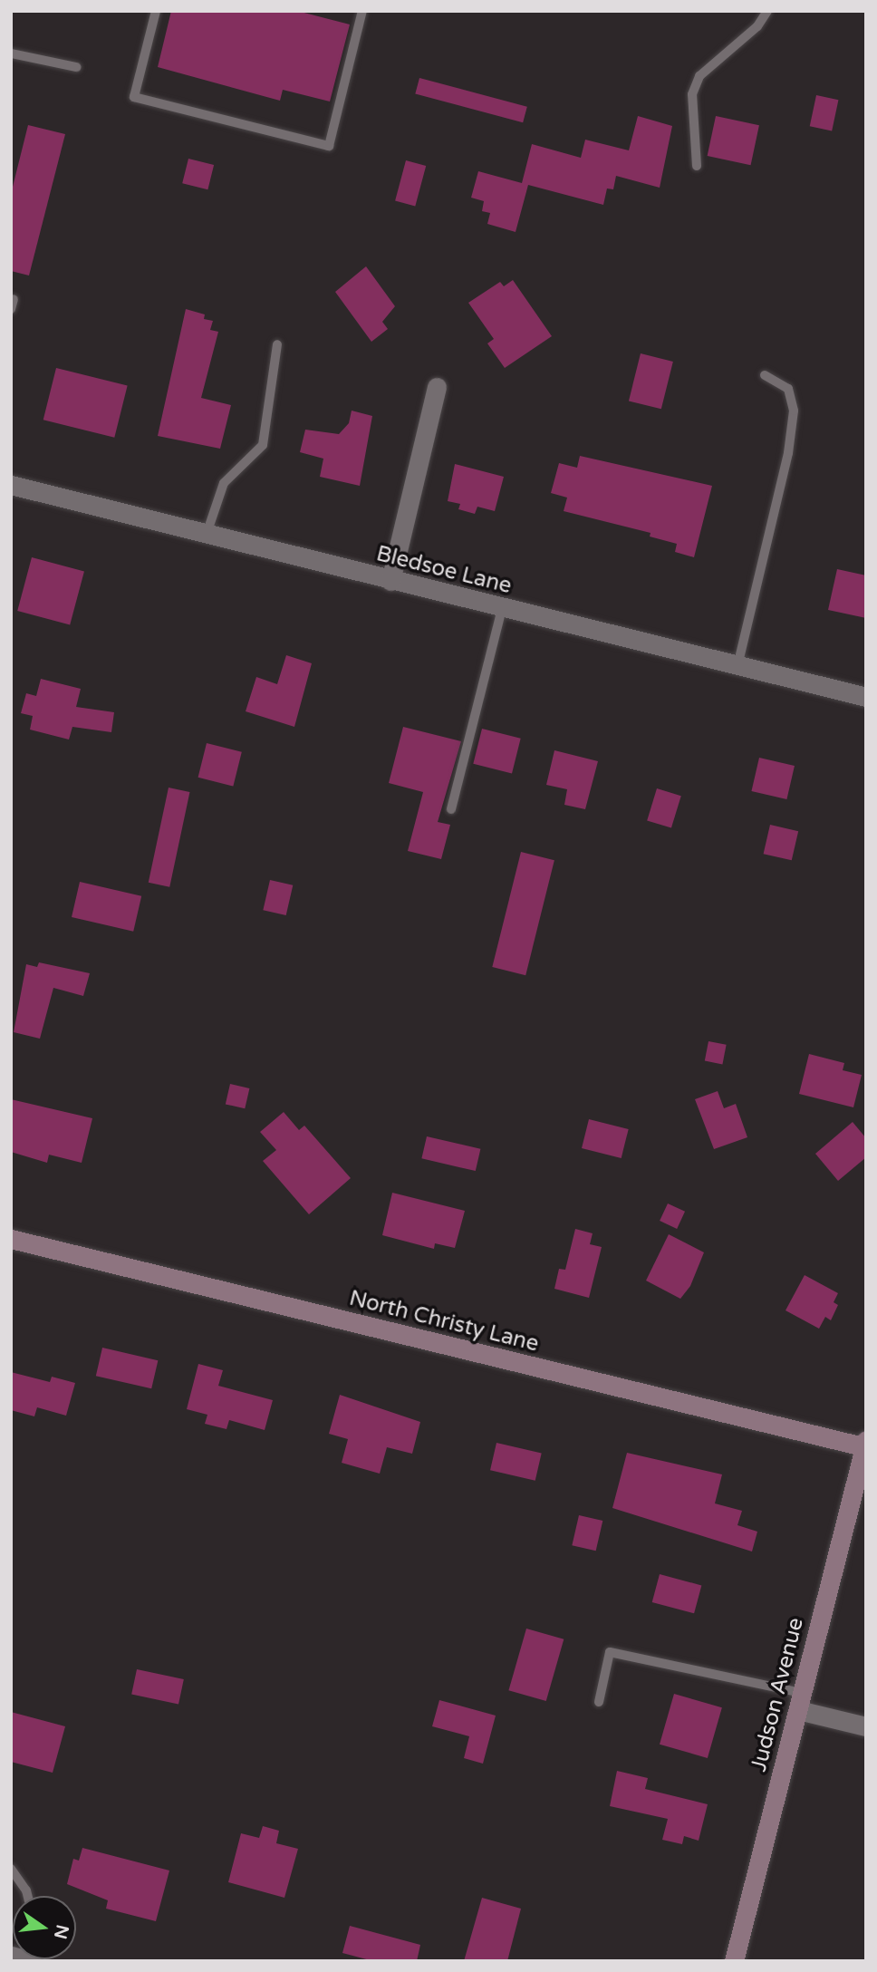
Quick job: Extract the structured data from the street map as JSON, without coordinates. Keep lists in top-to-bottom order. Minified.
{"streets":{"street":["Bledsoe Lane","North Christy Lane","Judson Avenue"]},"crossings":[["North Christy Lane","Judson Avenue"]],"north":"right"}
